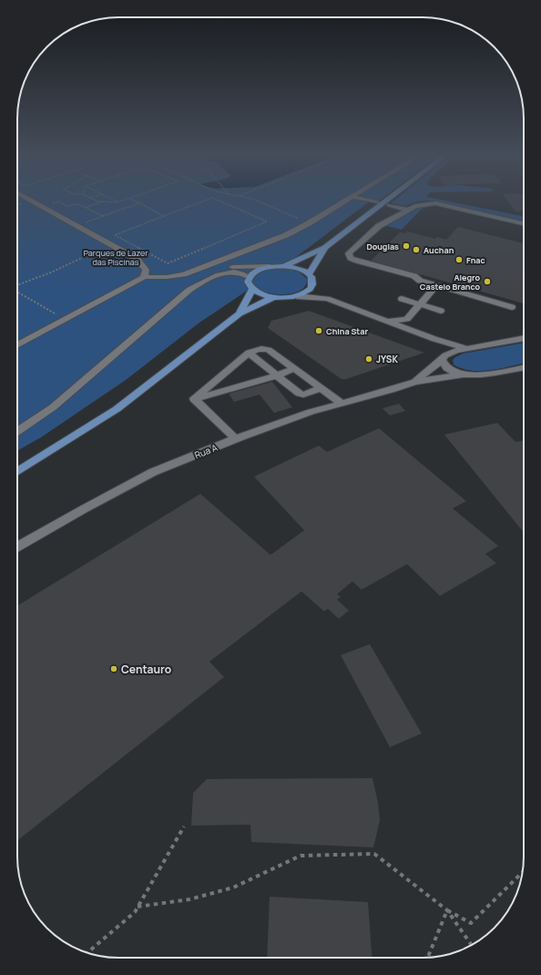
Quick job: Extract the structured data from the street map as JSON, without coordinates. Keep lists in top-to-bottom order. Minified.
{"streets":{"street":["Rua A"]},"parks":["Parques de Lazer das Piscinas"],"places":["Douglas","Auchan","Fnac","Alegro Castelo Branco","China Star","JYSK","Centauro"]}
